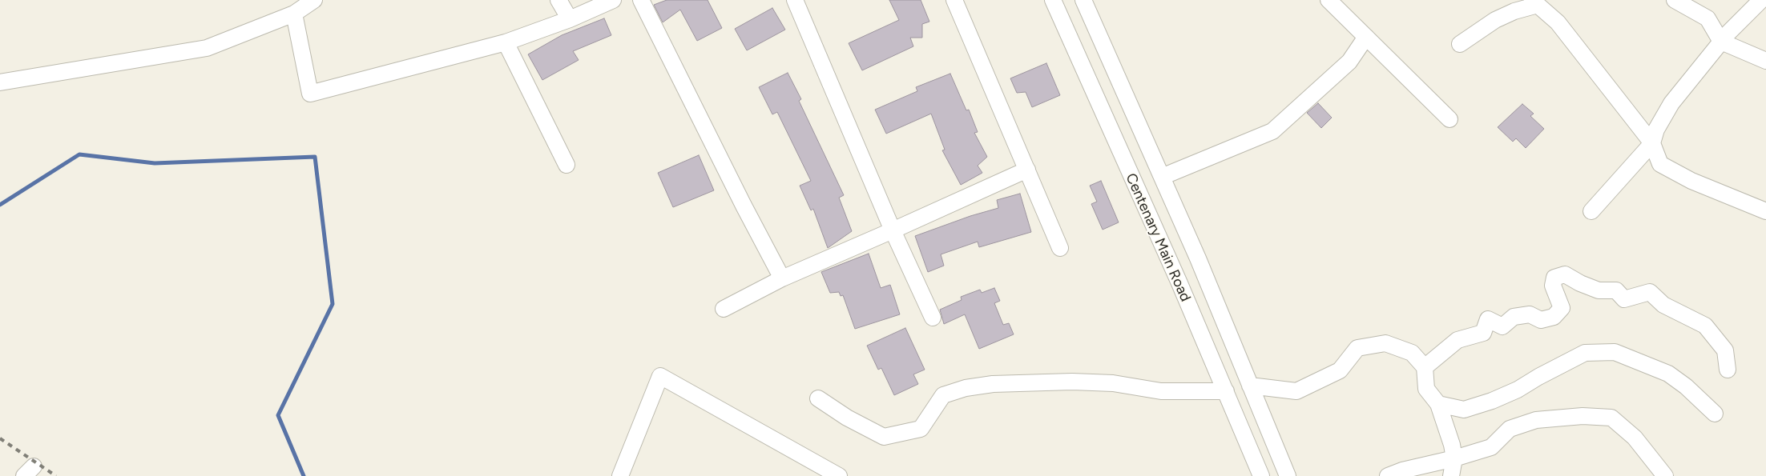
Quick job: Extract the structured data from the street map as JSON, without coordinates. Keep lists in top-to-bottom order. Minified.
{"streets":{"street":["Centenary Main Road"]}}
